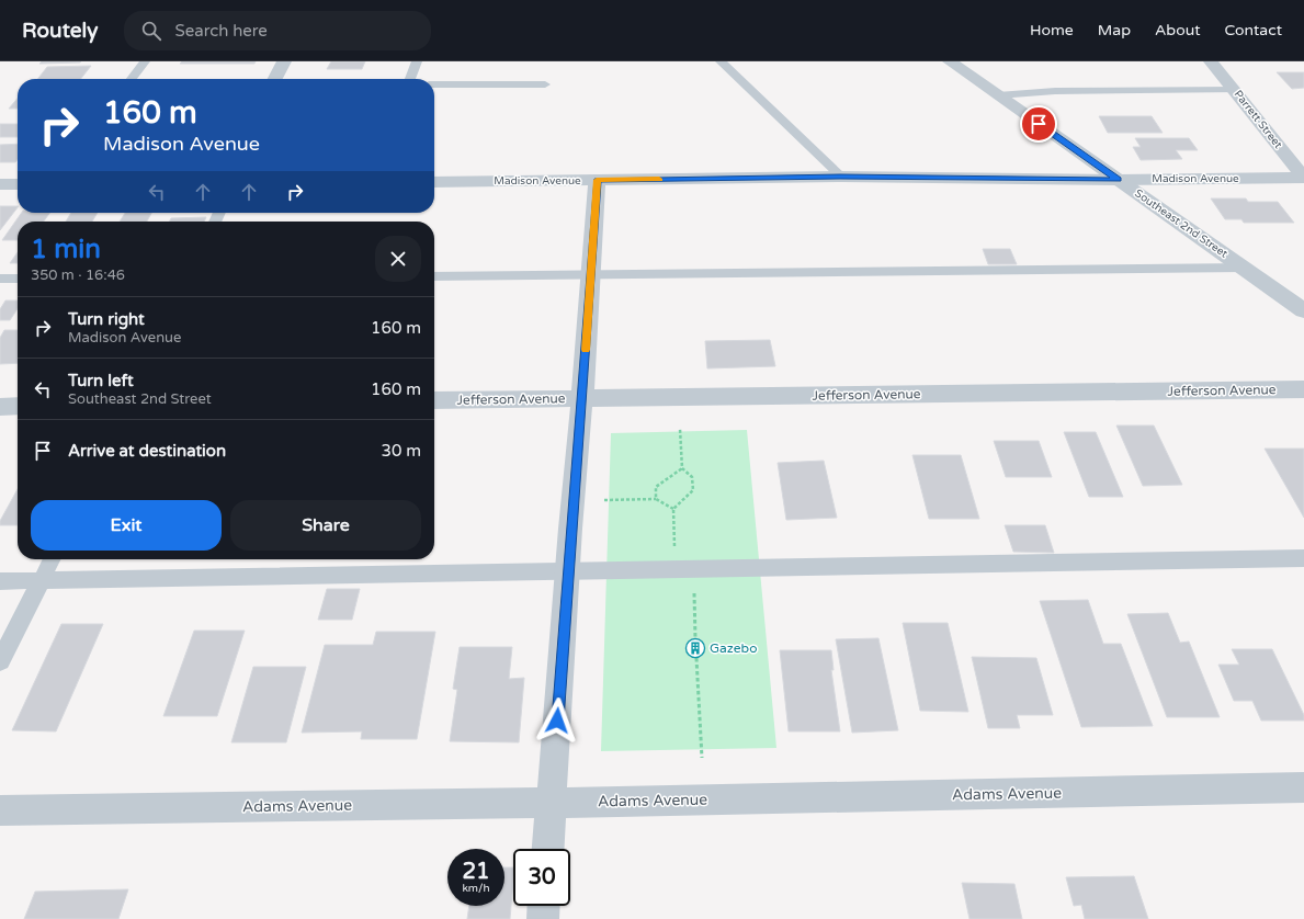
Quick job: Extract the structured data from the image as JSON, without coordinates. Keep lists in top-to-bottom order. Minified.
{"streets":{"street":["Parrett Street","Madison Avenue","Southeast 2nd Street","Jefferson Avenue","Adams Avenue"]},"crossings":[["Parrett Street","Madison Avenue"],["Madison Avenue","Southeast 2nd Street"]],"places":{"building":["Gazebo"]},"page":{"header":"Routely","search":"Search here","nav":["Home","Map","About","Contact"],"turn":["160 m","Madison Avenue"],"heading":["1 min","350 m · 16:46"],"list":[{"name":"Turn right","note":"Madison Avenue","value":"160 m"},{"name":"Turn left","note":"Southeast 2nd Street","value":"160 m"},{"name":"Arrive at destination","value":"30 m"}],"buttons":["Exit","Share"],"speed":"21 km/h","limit":"30"}}
